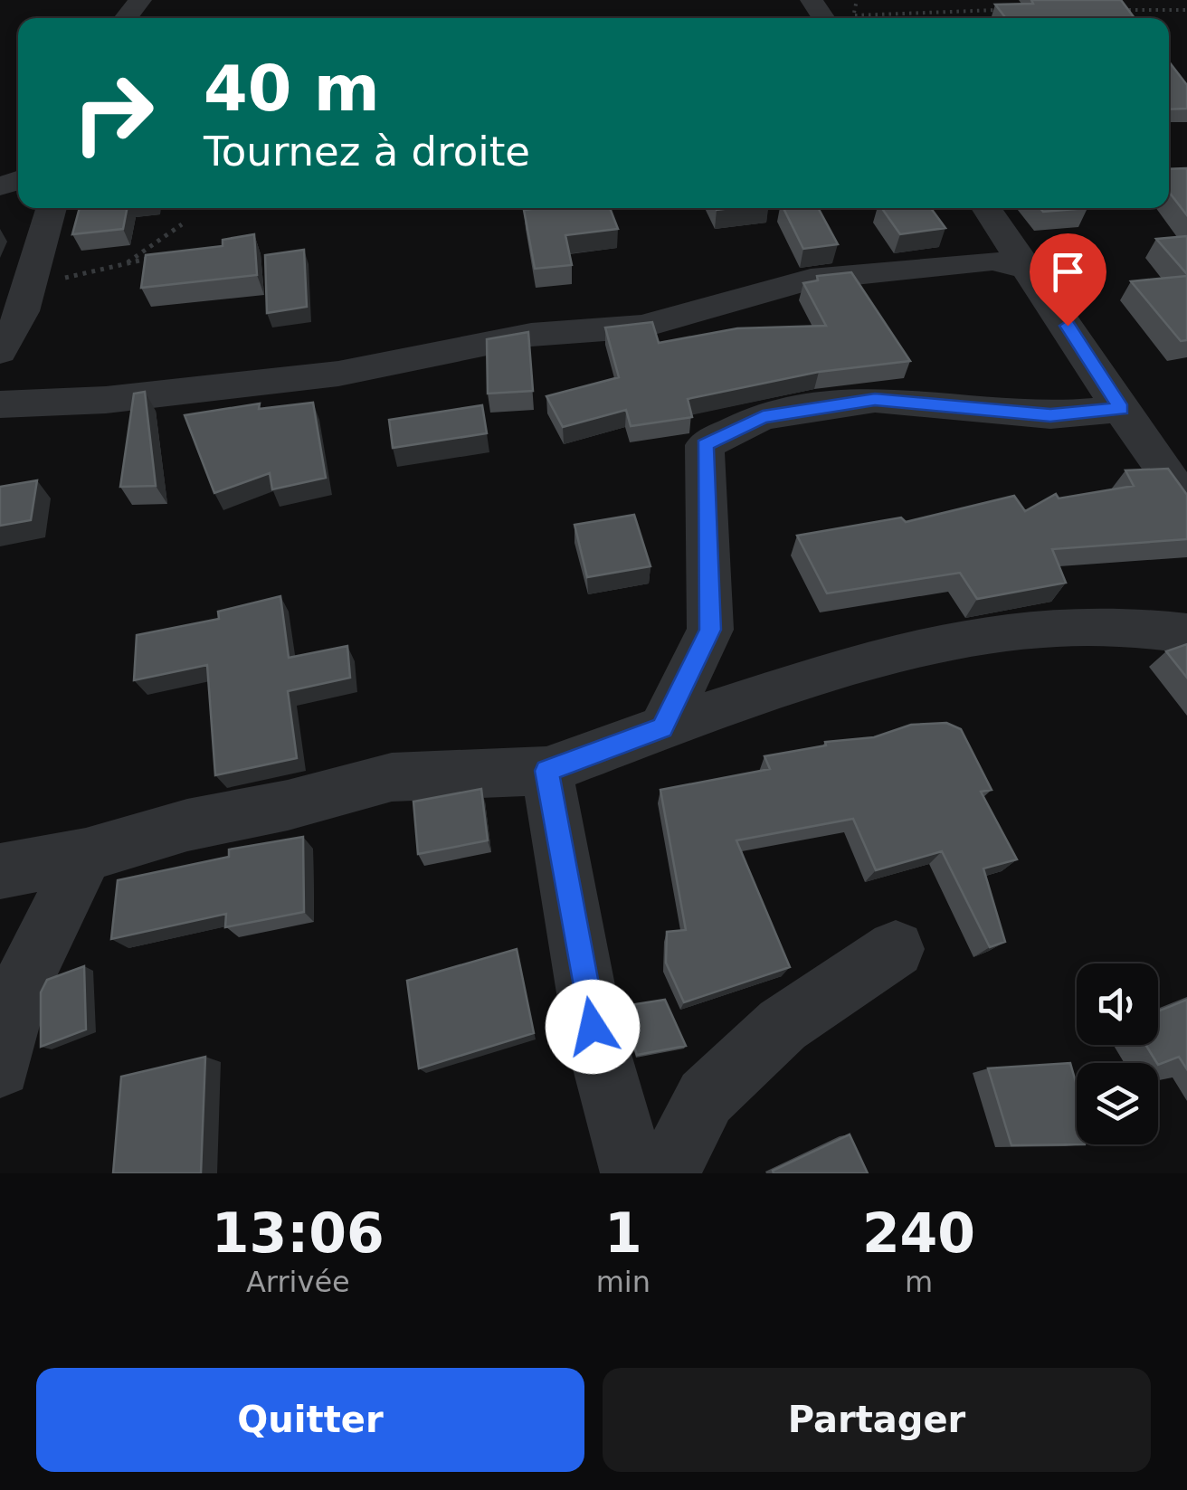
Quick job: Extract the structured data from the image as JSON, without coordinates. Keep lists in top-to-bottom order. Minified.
{"page":{"turn":["40 m","Tournez à droite"],"eta":["13:06","Arrivée","1","min","240","m"],"buttons":["Quitter","Partager"]}}
